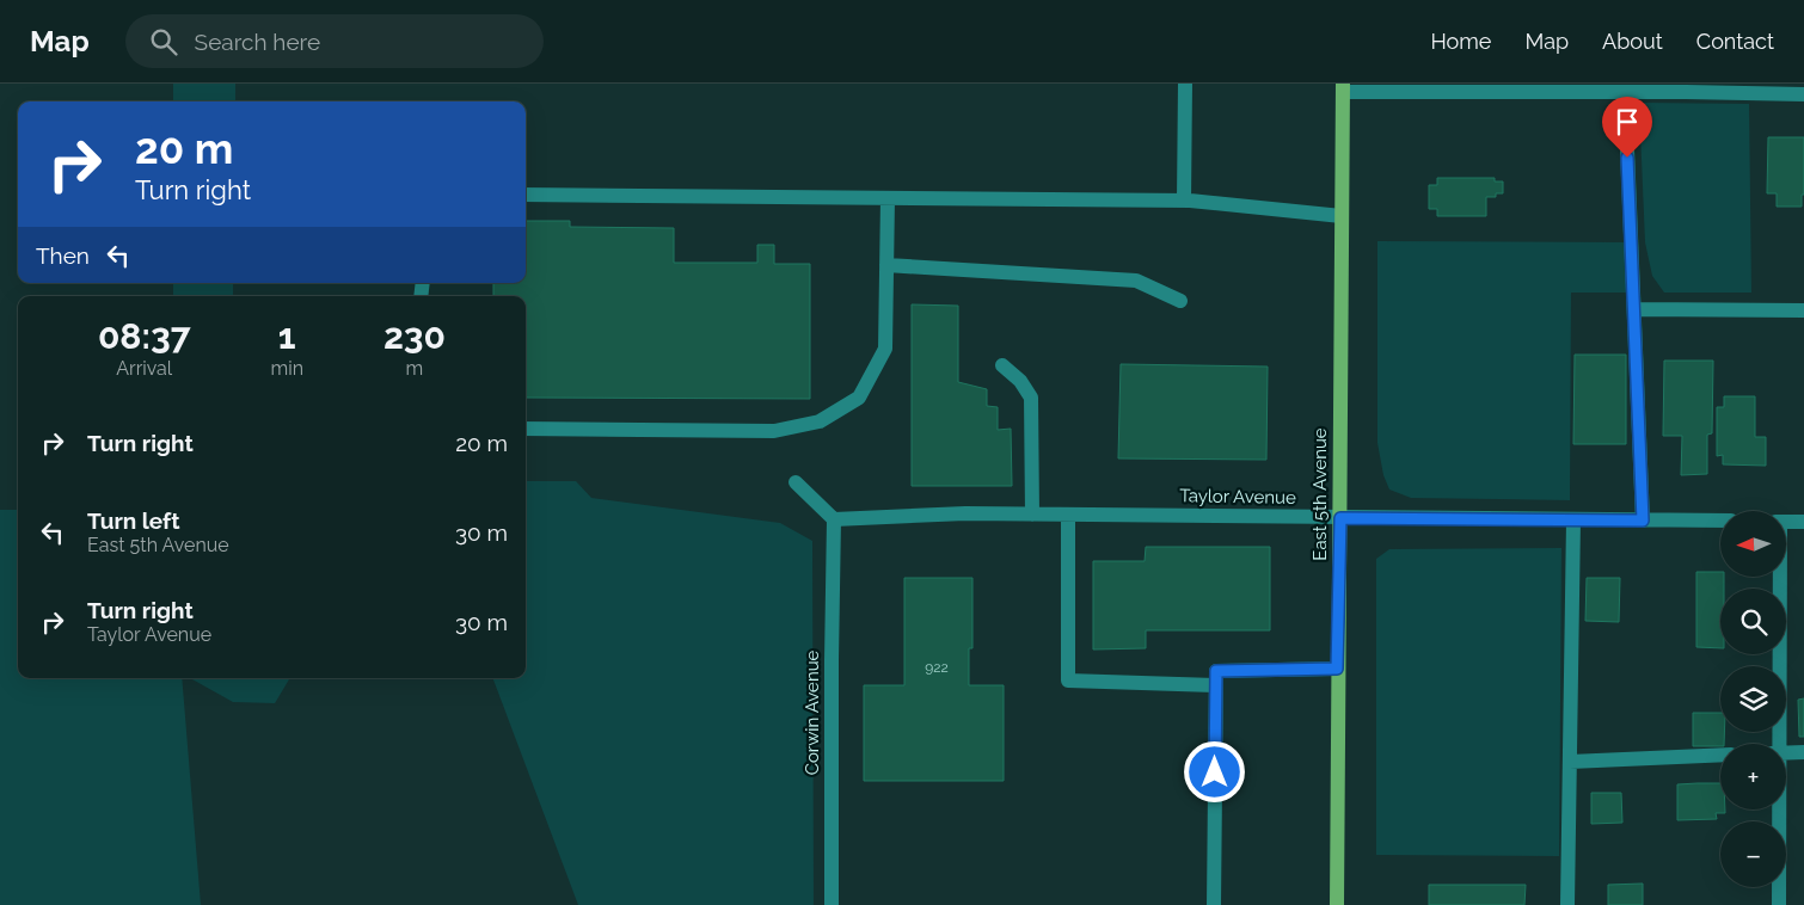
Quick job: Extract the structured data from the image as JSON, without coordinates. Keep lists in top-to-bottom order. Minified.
{"streets":{"main road":["East 5th Avenue"],"street":["Taylor Avenue","Corwin Avenue"]},"crossings":[["East 5th Avenue","Taylor Avenue"],["Taylor Avenue","Corwin Avenue"]],"house_numbers":["922"],"north":"left","page":{"header":"Map","search":"Search here","nav":["Home","Map","About","Contact"],"turn":["20 m","Turn right"],"then":"Then","eta":["08:37","Arrival","1","min","230","m"],"list":[{"name":"Turn right","value":"20 m"},{"name":"Turn left","note":"East 5th Avenue","value":"30 m"},{"name":"Turn right","note":"Taylor Avenue","value":"30 m"}],"map_buttons":["+","−"]}}
